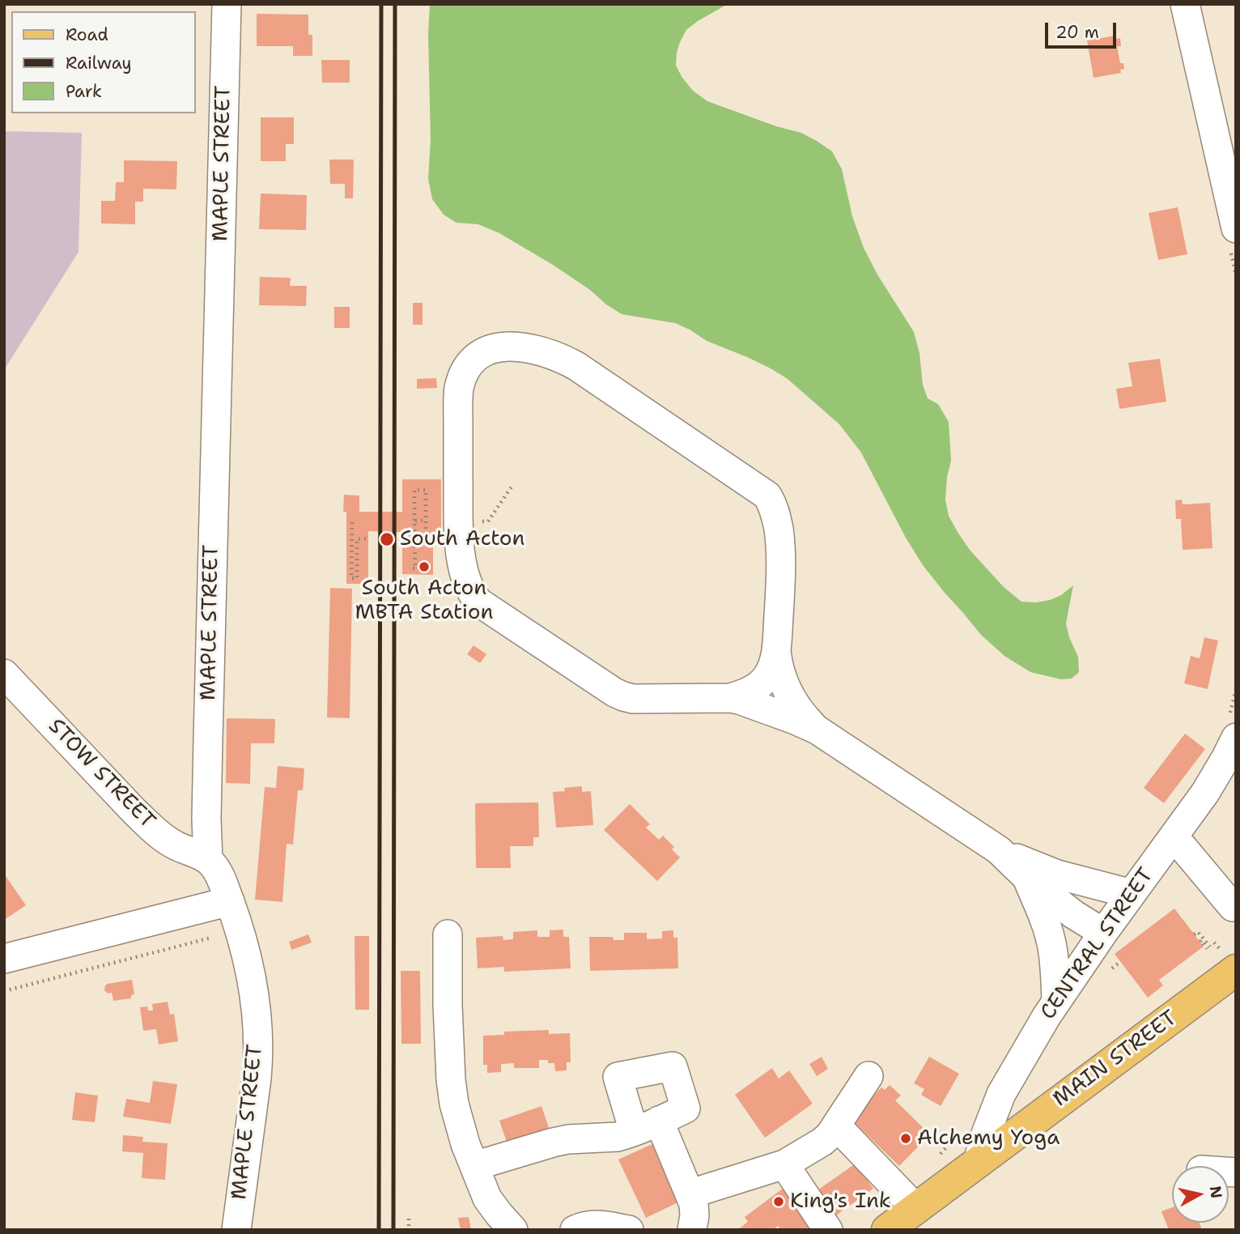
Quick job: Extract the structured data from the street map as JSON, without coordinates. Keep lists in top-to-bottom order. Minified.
{"streets":{"main road":["MAIN STREET"],"street":["MAPLE STREET","STOW STREET","CENTRAL STREET"]},"crossings":[["MAPLE STREET","STOW STREET"],["CENTRAL STREET","MAIN STREET"]],"places":["South Acton","South Acton MBTA Station","Alchemy Yoga","King's Ink"],"legend":["Road","Railway","Park"],"scale_bar":"20 m","north":"right"}
